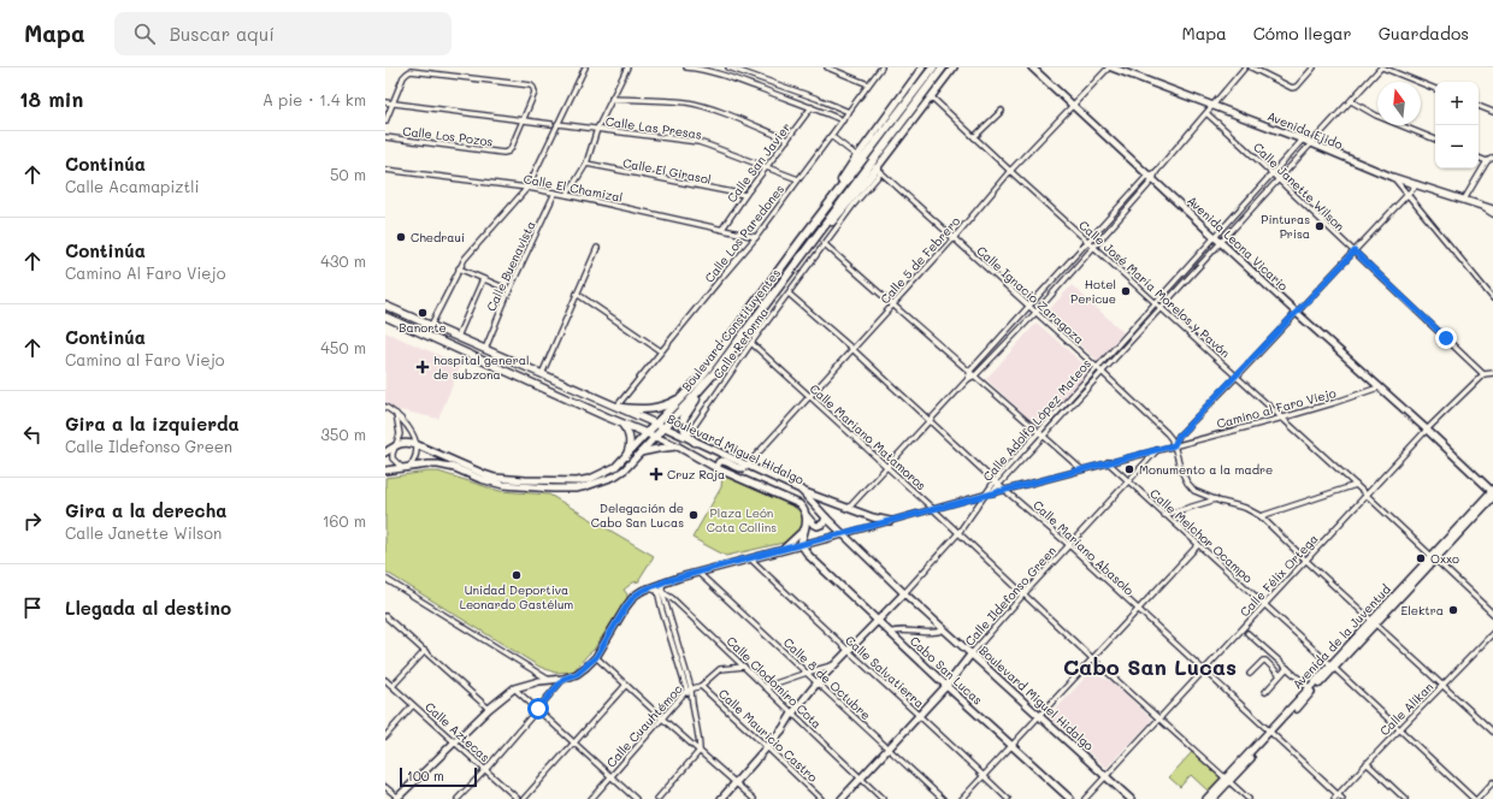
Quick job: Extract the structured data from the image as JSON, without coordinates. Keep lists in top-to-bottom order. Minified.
{"streets":{"highway":["Boulevard Constituyentes"],"main road":["Boulevard Miguel Hidalgo"],"street":["Calle Las Presas","Avenida Ejido","Calle Los Pozos","Calle San Javier","Calle El Girasol","Calle Janette Wilson","Calle El Chamizal","Calle Los Paredones","Avenida Leona Vicario","Calle 5 de Febrero","Calle Buenavista","Calle José María Morelos y Pavón","Calle Ignacio Zaragoza","Calle Reforma","Camino al Faro Viejo","Calle Adolfo López Mateos","Calle Mariano Matamoros","Calle Melchor Ocampo","Calle Mariano Abasolo","Calle Félix Ortega","Calle Ildefonso Green","Avenida de la Juventud","Cabo San Lucas","Calle Salvatierra","Calle 8 de Octubre","Calle Clodomiro Cota","Calle Alikan","Calle Cuauhtémoc","Calle Aztecas","Calle Mauricio Castro"]},"crossings":[["Calle Las Presas","Calle San Javier"],["Calle Las Presas","Calle Los Paredones"],["Avenida Ejido","Calle 5 de Febrero"],["Avenida Ejido","Calle Adolfo López Mateos"],["Calle San Javier","Calle El Girasol"],["Calle San Javier","Calle El Chamizal"],["Calle Janette Wilson","Calle Adolfo López Mateos"],["Calle Janette Wilson","Calle Félix Ortega"],["Calle El Chamizal","Calle Los Paredones"],["Calle El Chamizal","Calle Buenavista"],["Calle Los Paredones","Boulevard Miguel Hidalgo"],["Avenida Leona Vicario","Calle 5 de Febrero"],["Avenida Leona Vicario","Camino al Faro Viejo"],["Avenida Leona Vicario","Calle Adolfo López Mateos"],["Avenida Leona Vicario","Calle Félix Ortega"],["Avenida Leona Vicario","Avenida de la Juventud"],["Calle 5 de Febrero","Calle José María Morelos y Pavón"],["Calle 5 de Febrero","Calle Ignacio Zaragoza"],["Calle 5 de Febrero","Calle Mariano Matamoros"],["Calle 5 de Febrero","Boulevard Miguel Hidalgo"],["Calle 5 de Febrero","Calle Mariano Abasolo"],["Calle Buenavista","Boulevard Miguel Hidalgo"],["Calle José María Morelos y Pavón","Camino al Faro Viejo"],["Calle José María Morelos y Pavón","Calle Adolfo López Mateos"],["Calle José María Morelos y Pavón","Calle Félix Ortega"],["Calle José María Morelos y Pavón","Avenida de la Juventud"],["Calle Ignacio Zaragoza","Boulevard Constituyentes"],["Calle Ignacio Zaragoza","Calle Reforma"],["Calle Ignacio Zaragoza","Camino al Faro Viejo"],["Calle Ignacio Zaragoza","Calle Adolfo López Mateos"],["Calle Ignacio Zaragoza","Calle Félix Ortega"],["Calle Ignacio Zaragoza","Avenida de la Juventud"],["Calle Ignacio Zaragoza","Calle Alikan"],["Boulevard Constituyentes","Boulevard Miguel Hidalgo"],["Calle Reforma","Calle Mariano Matamoros"],["Calle Reforma","Calle Mariano Abasolo"],["Camino al Faro Viejo","Calle Adolfo López Mateos"],["Camino al Faro Viejo","Calle Mariano Matamoros"],["Camino al Faro Viejo","Boulevard Miguel Hidalgo"],["Camino al Faro Viejo","Calle Melchor Ocampo"],["Camino al Faro Viejo","Calle Mariano Abasolo"],["Camino al Faro Viejo","Calle Ildefonso Green"],["Calle Adolfo López Mateos","Calle Mariano Matamoros"],["Calle Adolfo López Mateos","Boulevard Miguel Hidalgo"],["Calle Adolfo López Mateos","Calle Mariano Abasolo"],["Calle Adolfo López Mateos","Cabo San Lucas"],["Calle Adolfo López Mateos","Calle Salvatierra"],["Calle Adolfo López Mateos","Calle 8 de Octubre"],["Calle Adolfo López Mateos","Calle Clodomiro Cota"],["Calle Adolfo López Mateos","Calle Mauricio Castro"],["Calle Mariano Matamoros","Calle Félix Ortega"],["Calle Mariano Matamoros","Calle Ildefonso Green"],["Calle Mariano Matamoros","Avenida de la Juventud"],["Boulevard Miguel Hidalgo","Calle Félix Ortega"],["Boulevard Miguel Hidalgo","Calle Ildefonso Green"],["Calle Melchor Ocampo","Calle Félix Ortega"],["Calle Melchor Ocampo","Calle Ildefonso Green"],["Calle Melchor Ocampo","Avenida de la Juventud"],["Calle Melchor Ocampo","Calle Alikan"],["Calle Mariano Abasolo","Calle Félix Ortega"],["Calle Mariano Abasolo","Calle Ildefonso Green"],["Calle Mariano Abasolo","Avenida de la Juventud"],["Calle Mariano Abasolo","Calle Alikan"],["Calle Ildefonso Green","Cabo San Lucas"],["Calle Ildefonso Green","Calle Salvatierra"],["Calle Ildefonso Green","Calle 8 de Octubre"],["Calle Ildefonso Green","Calle Clodomiro Cota"],["Calle Clodomiro Cota","Calle Cuauhtémoc"],["Calle Cuauhtémoc","Calle Mauricio Castro"]],"districts":["Cabo San Lucas"],"parks":["Plaza León Cota Collins"],"places":{"other":["Pinturas Prisa","Chedraui","Hotel Pericue","Banorte","Monumento a la madre","Delegación de Cabo San Lucas","Oxxo","Unidad Deportiva Leonardo Gastélum","Elektra"],"health":["hospital general de subzona","Cruz Roja"]},"scale_bar":"100 m","north":"top","page":{"header":"Mapa","search":"Buscar aquí","nav":["Mapa","Cómo llegar","Guardados"],"heading":["18 min","A pie · 1.4 km"],"map_buttons":["+","−"],"list":[["Continúa","Calle Acamapiztli","50 m"],["Continúa","Camino Al Faro Viejo","430 m"],["Continúa","Camino al Faro Viejo","450 m"],["Gira a la izquierda","Calle Ildefonso Green","350 m"],["Gira a la derecha","Calle Janette Wilson","160 m"],"Llegada al destino"],"scale":"100 m"}}
